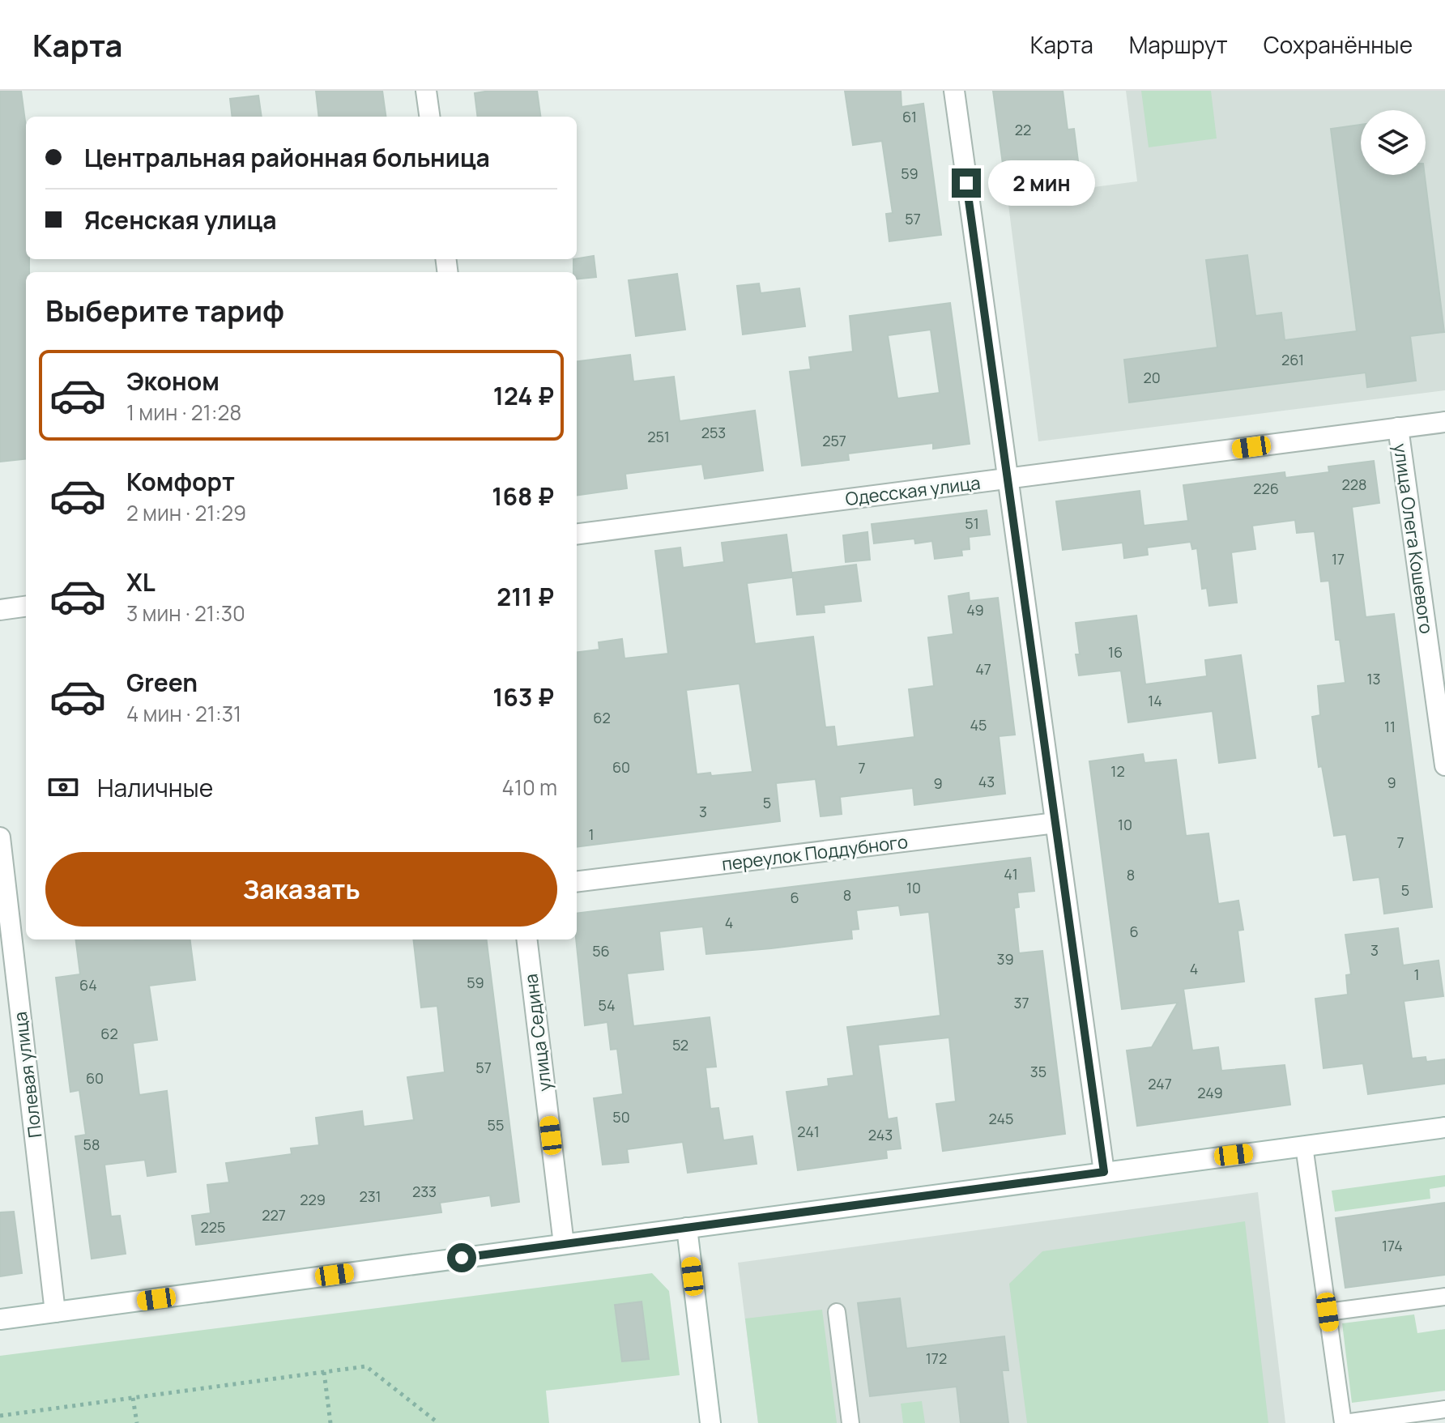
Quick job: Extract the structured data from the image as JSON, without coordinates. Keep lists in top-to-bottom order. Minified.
{"streets":{"street":["Одесская улица","улица Олега Кошевого","переулок Поддубного","улица Седина","Полевая улица"]},"crossings":[["Одесская улица","улица Олега Кошевого"]],"house_numbers":["61","22","59","57","261","20","253","251","257","228","226","51","17","49","16","47","13","14","62","45","11","60","7","12","43","9","9","5","3","10","1","7","41","8","10","5","8","6","4","6","3","56","39","4","1","59","64","37","54","62","52","57","35","60","247","249","50","245","55","241","243","58","233","231","229","227","225","174","172"],"page":{"header":"Карта","nav":["Карта","Маршрут","Сохранённые"],"banner":["Центральная районная больница","Ясенская улица"],"bubble":"2 мин","heading":"Выберите тариф","list":[{"name":"Эконом","note":"1 мин · 21:28","value":"124 ₽"},{"name":"Комфорт","note":"2 мин · 21:29","value":"168 ₽"},{"name":"XL","note":"3 мин · 21:30","value":"211 ₽"},{"name":"Green","note":"4 мин · 21:31","value":"163 ₽"}],"pay":["Наличные","410 m"],"buttons":"Заказать"}}
